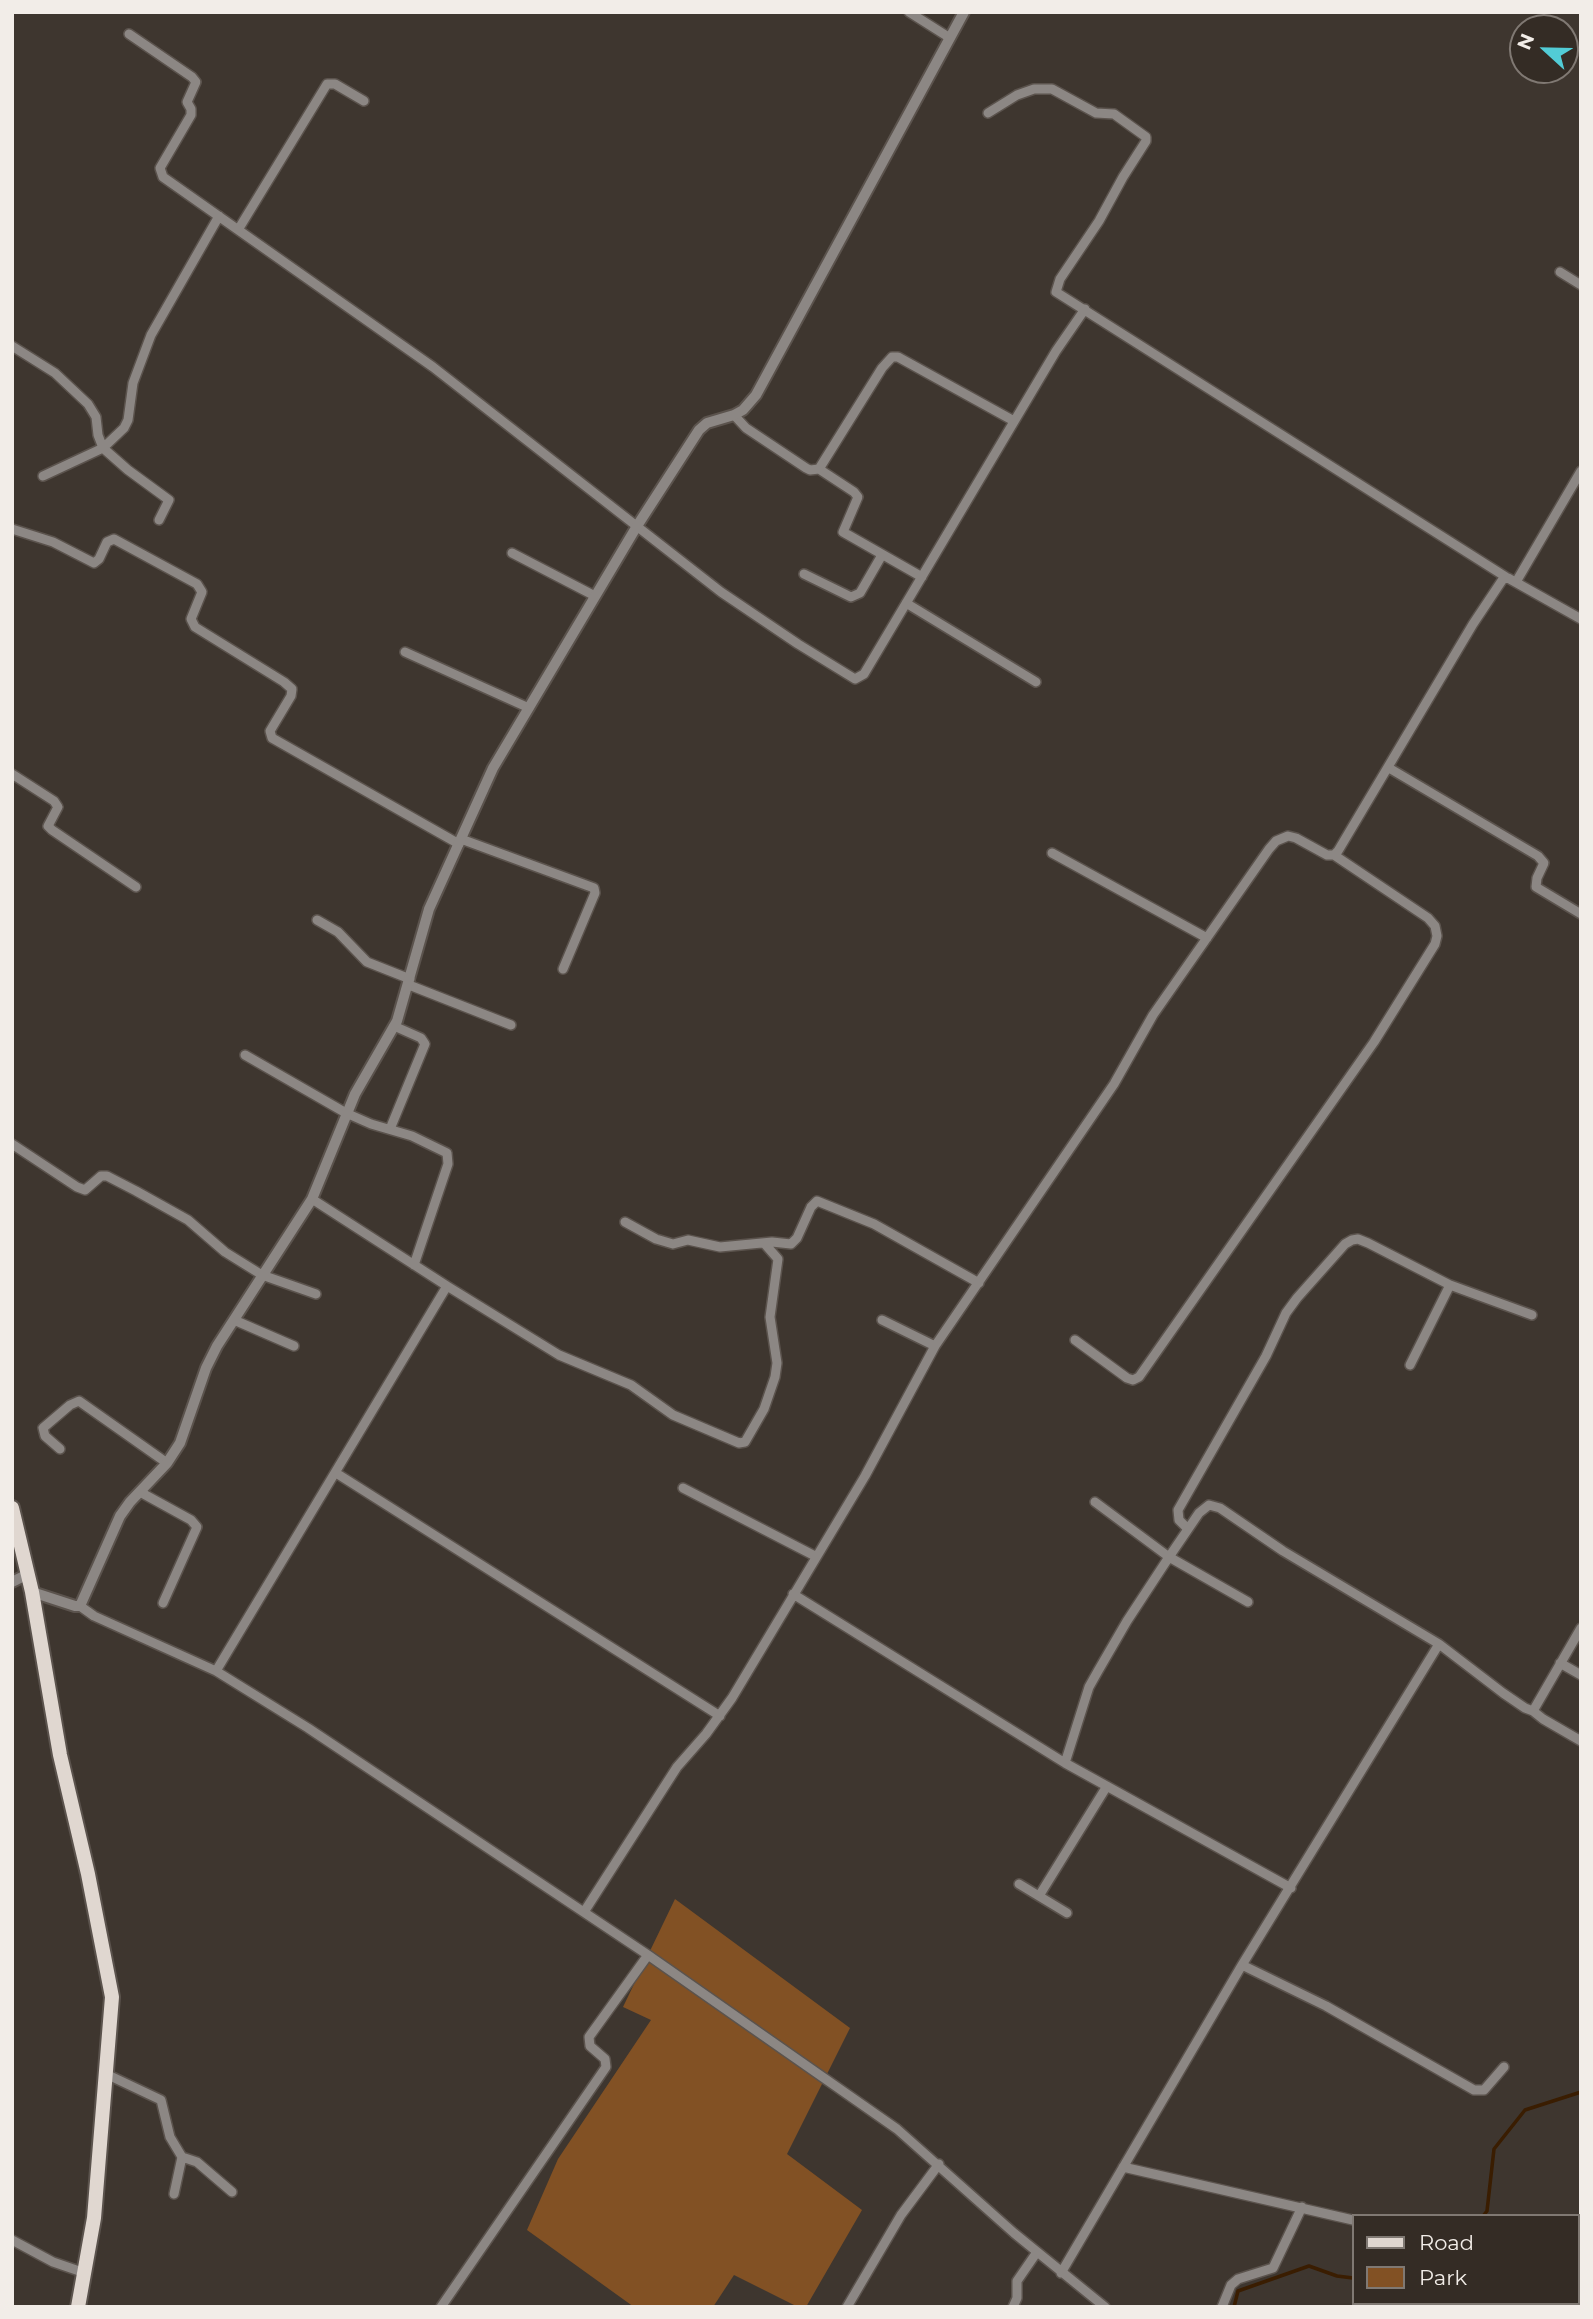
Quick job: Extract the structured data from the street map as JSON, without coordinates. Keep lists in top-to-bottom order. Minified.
{"legend":["Road","Park"],"north":"left"}
